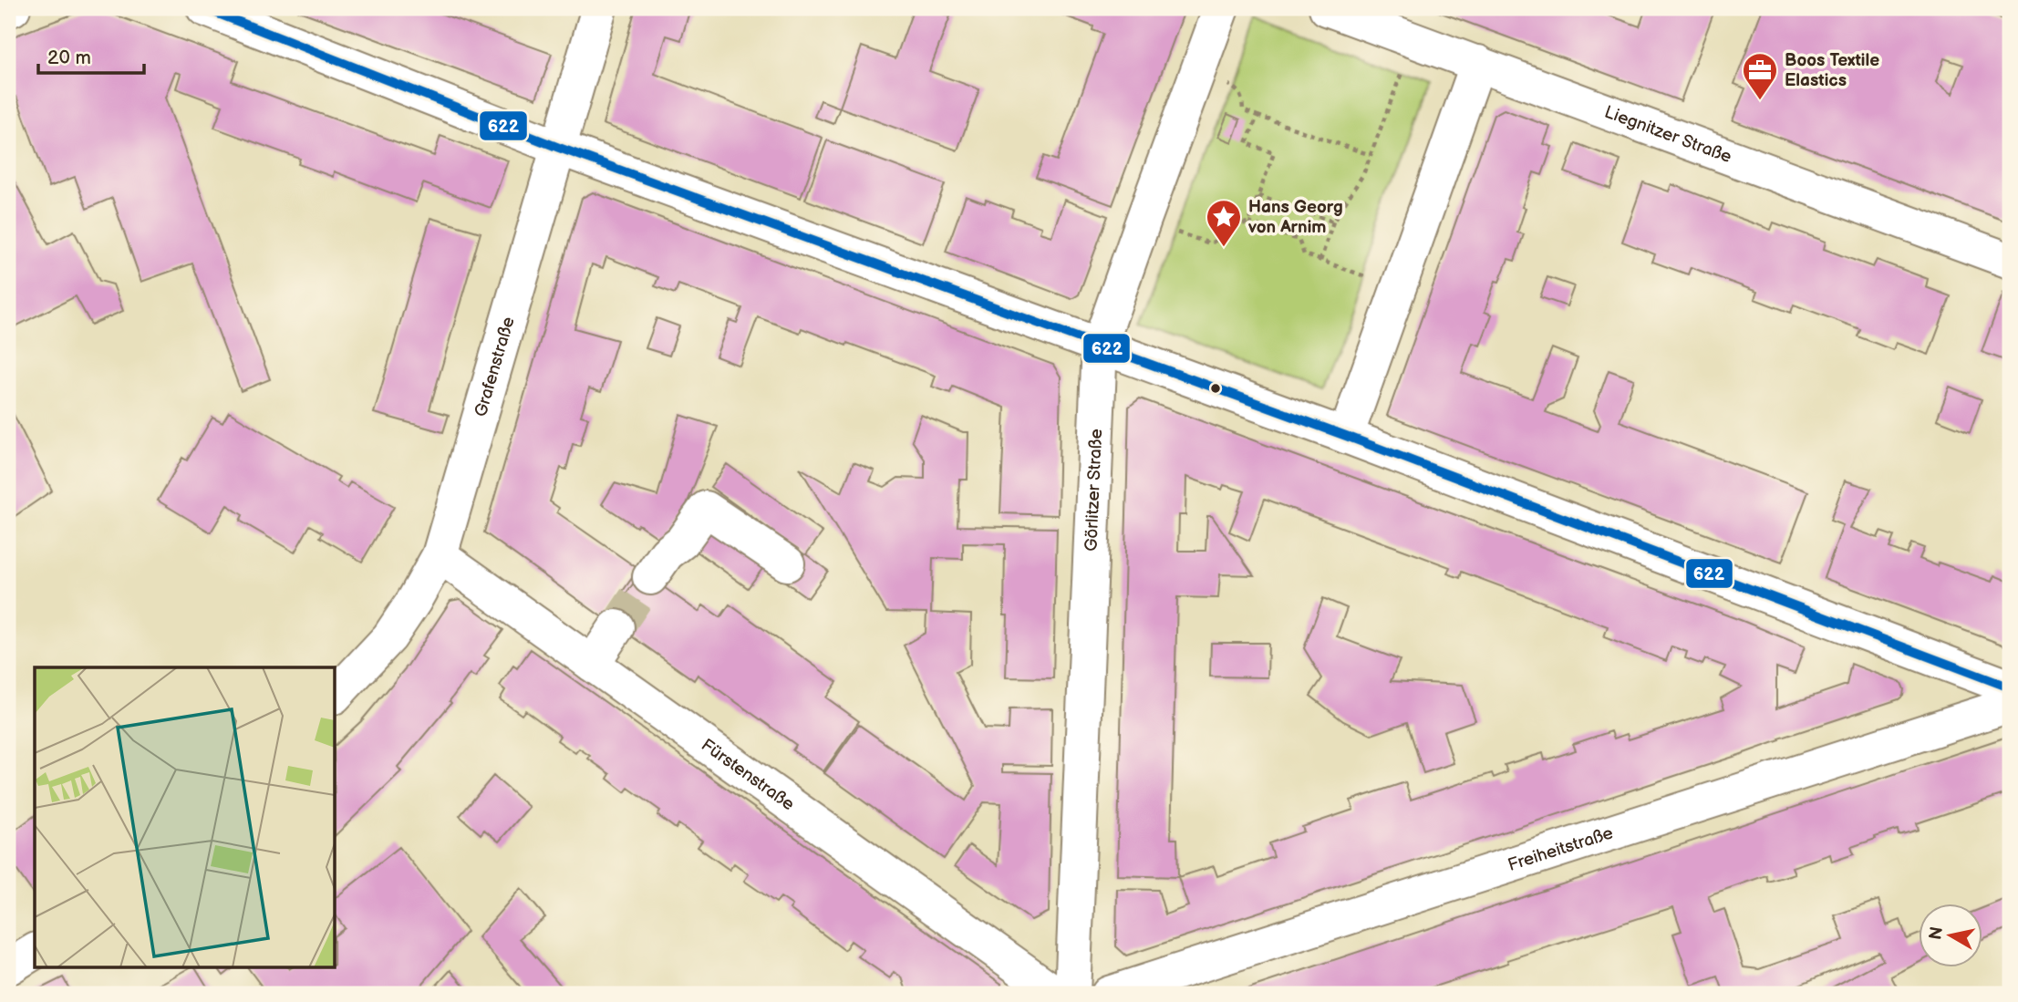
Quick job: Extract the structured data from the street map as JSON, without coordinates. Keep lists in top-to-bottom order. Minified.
{"streets":{"street":["Liegnitzer Straße","Grafenstraße","Görlitzer Straße","Fürstenstraße","Freiheitstraße"]},"crossings":[["Grafenstraße","Fürstenstraße"]],"places":{"office":["Boos Textile Elastics"],"place":["Hans Georg von Arnim"]},"lines":["transit line 622"],"scale_bar":"20 m","north":"left"}
